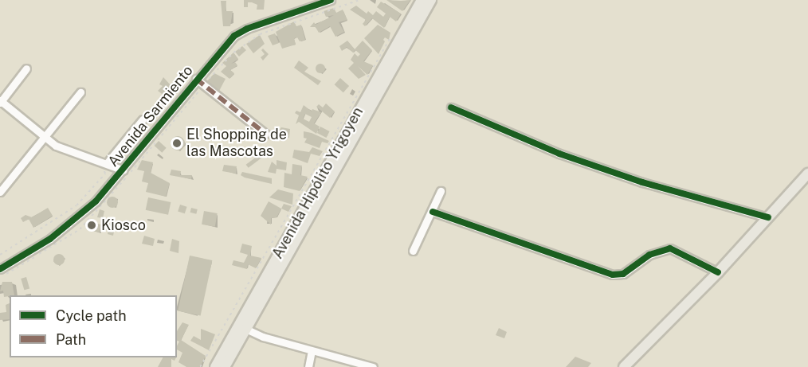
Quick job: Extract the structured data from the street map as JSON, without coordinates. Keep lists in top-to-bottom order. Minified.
{"streets":{"main road":["Avenida Hipólito Yrigoyen"],"street":["Avenida Sarmiento"]},"places":["El Shopping de las Mascotas","Kiosco"],"legend":["Cycle path","Path"]}
